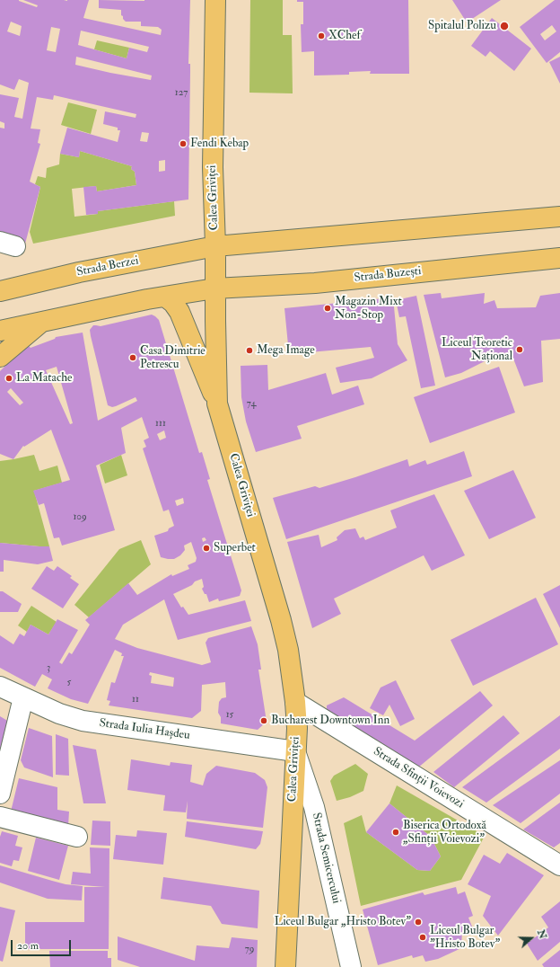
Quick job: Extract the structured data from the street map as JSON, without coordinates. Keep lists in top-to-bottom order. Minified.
{"streets":{"main road":["Calea Griviței","Strada Berzei","Strada Buzești"],"street":["Strada Iulia Hașdeu","Strada Sfinții Voievozi","Strada Semicercului"]},"crossings":[["Calea Griviței","Strada Berzei"],["Calea Griviței","Strada Buzești"],["Calea Griviței","Strada Iulia Hașdeu"],["Calea Griviței","Strada Sfinții Voievozi"],["Calea Griviței","Strada Semicercului"],["Strada Iulia Hașdeu","Strada Semicercului"]],"places":["Spitalul Polizu","XChef","Fendi Kebap","Magazin Mixt Non-Stop","Liceul Teoretic Național","Mega Image","Casa Dimitrie Petrescu","La Matache","Superbet","Bucharest Downtown Inn","Biserica Ortodoxă „Sfinții Voievozi”","Liceul Bulgar „Hristo Botev”","Liceul Bulgar \"Hristo Botev\""],"house_numbers":["127","74","111","109","3","5","11","15","79"],"scale_bar":"20 m","north":"right"}
